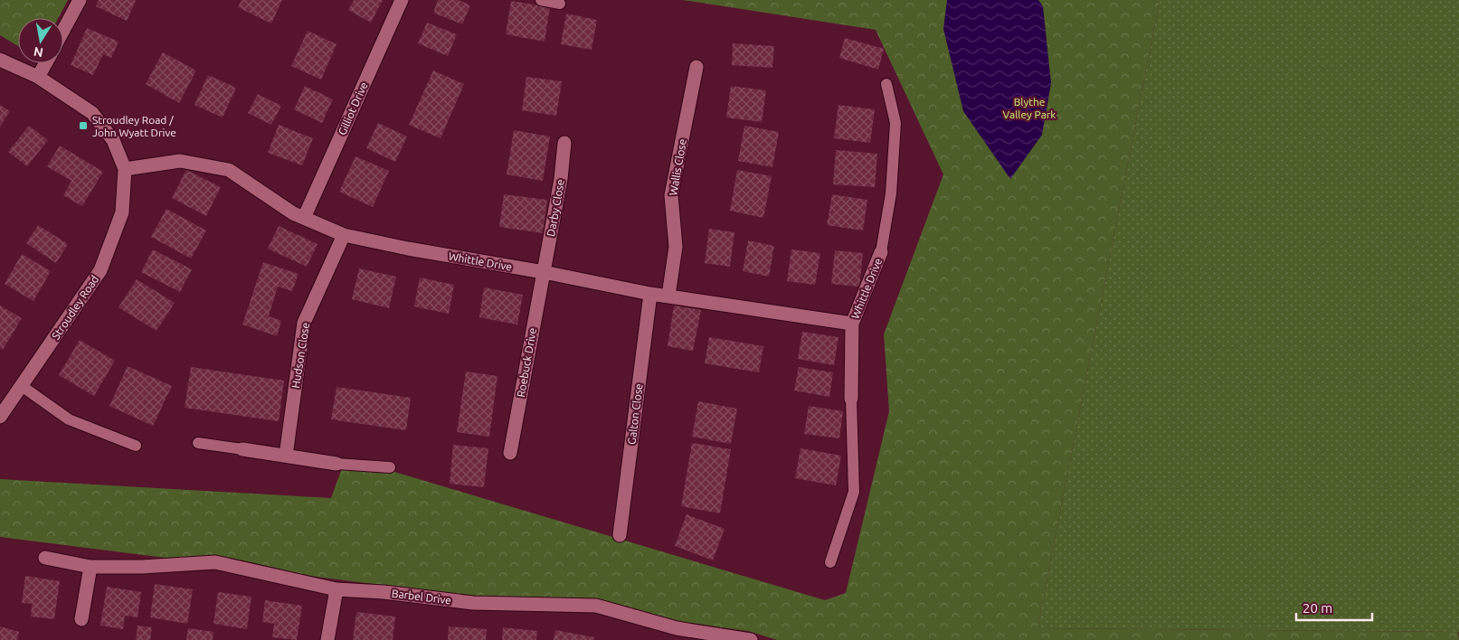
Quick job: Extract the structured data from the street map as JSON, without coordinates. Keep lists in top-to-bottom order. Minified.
{"streets":{"street":["Gilliot Drive","Wallis Close","Darby Close","Whittle Drive","Stroudley Road","Hudson Close","Roebuck Drive","Galton Close","Barbel Drive"]},"crossings":[["Gilliot Drive","Whittle Drive"],["Wallis Close","Whittle Drive"],["Darby Close","Whittle Drive"],["Darby Close","Roebuck Drive"],["Whittle Drive","Stroudley Road"],["Whittle Drive","Hudson Close"],["Whittle Drive","Roebuck Drive"],["Whittle Drive","Galton Close"]],"parks":["Blythe Valley Park"],"places":{"transit":["Stroudley Road / John Wyatt Drive"]},"scale_bar":"20 m","north":"bottom"}
